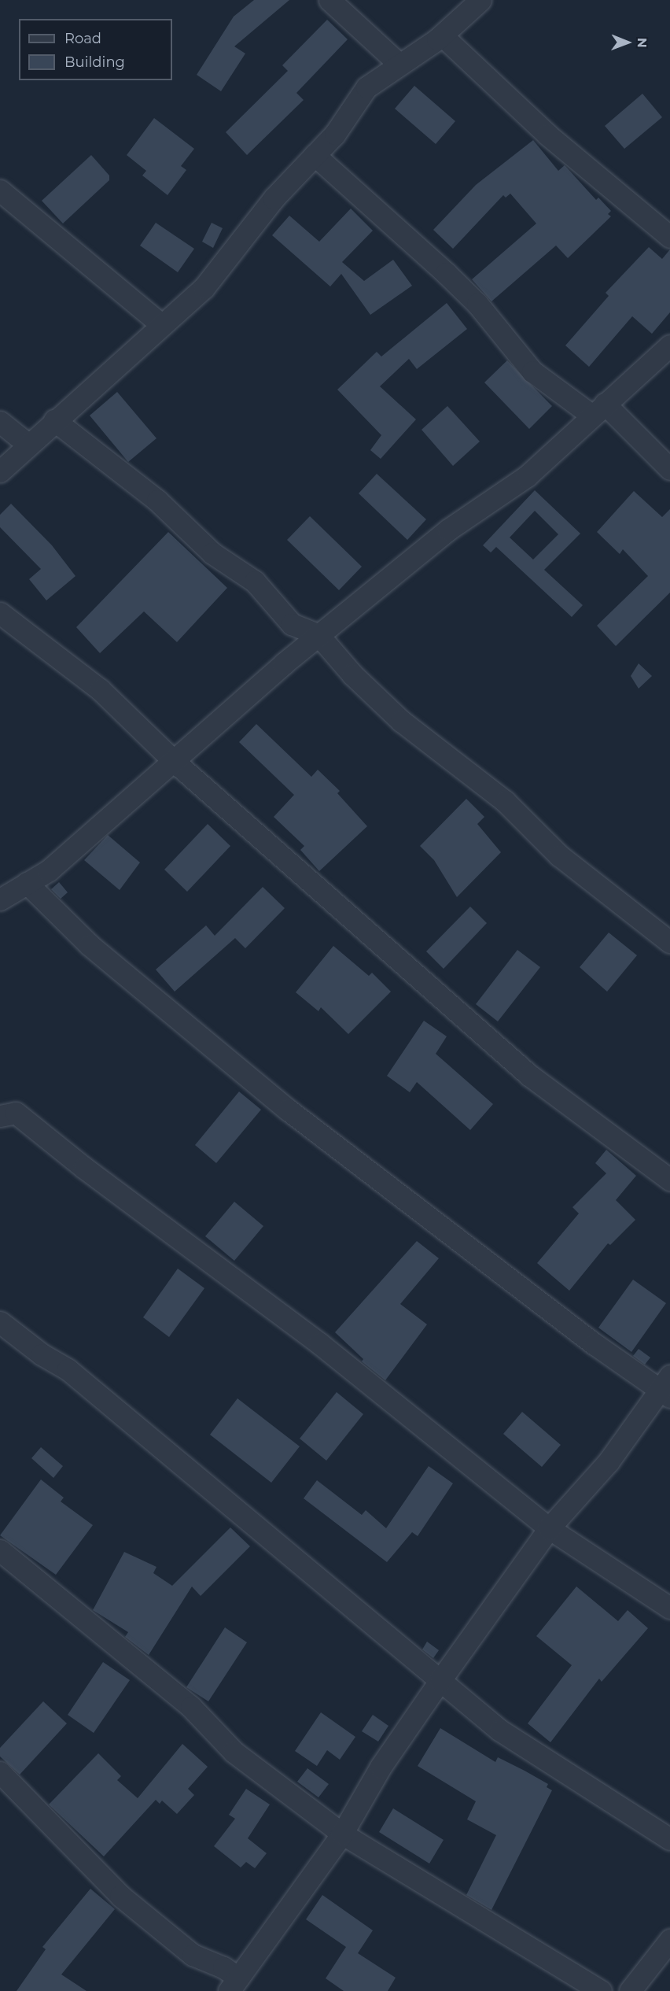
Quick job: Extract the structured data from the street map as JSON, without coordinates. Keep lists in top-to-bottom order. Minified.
{"legend":["Road","Building"],"north":"right"}
